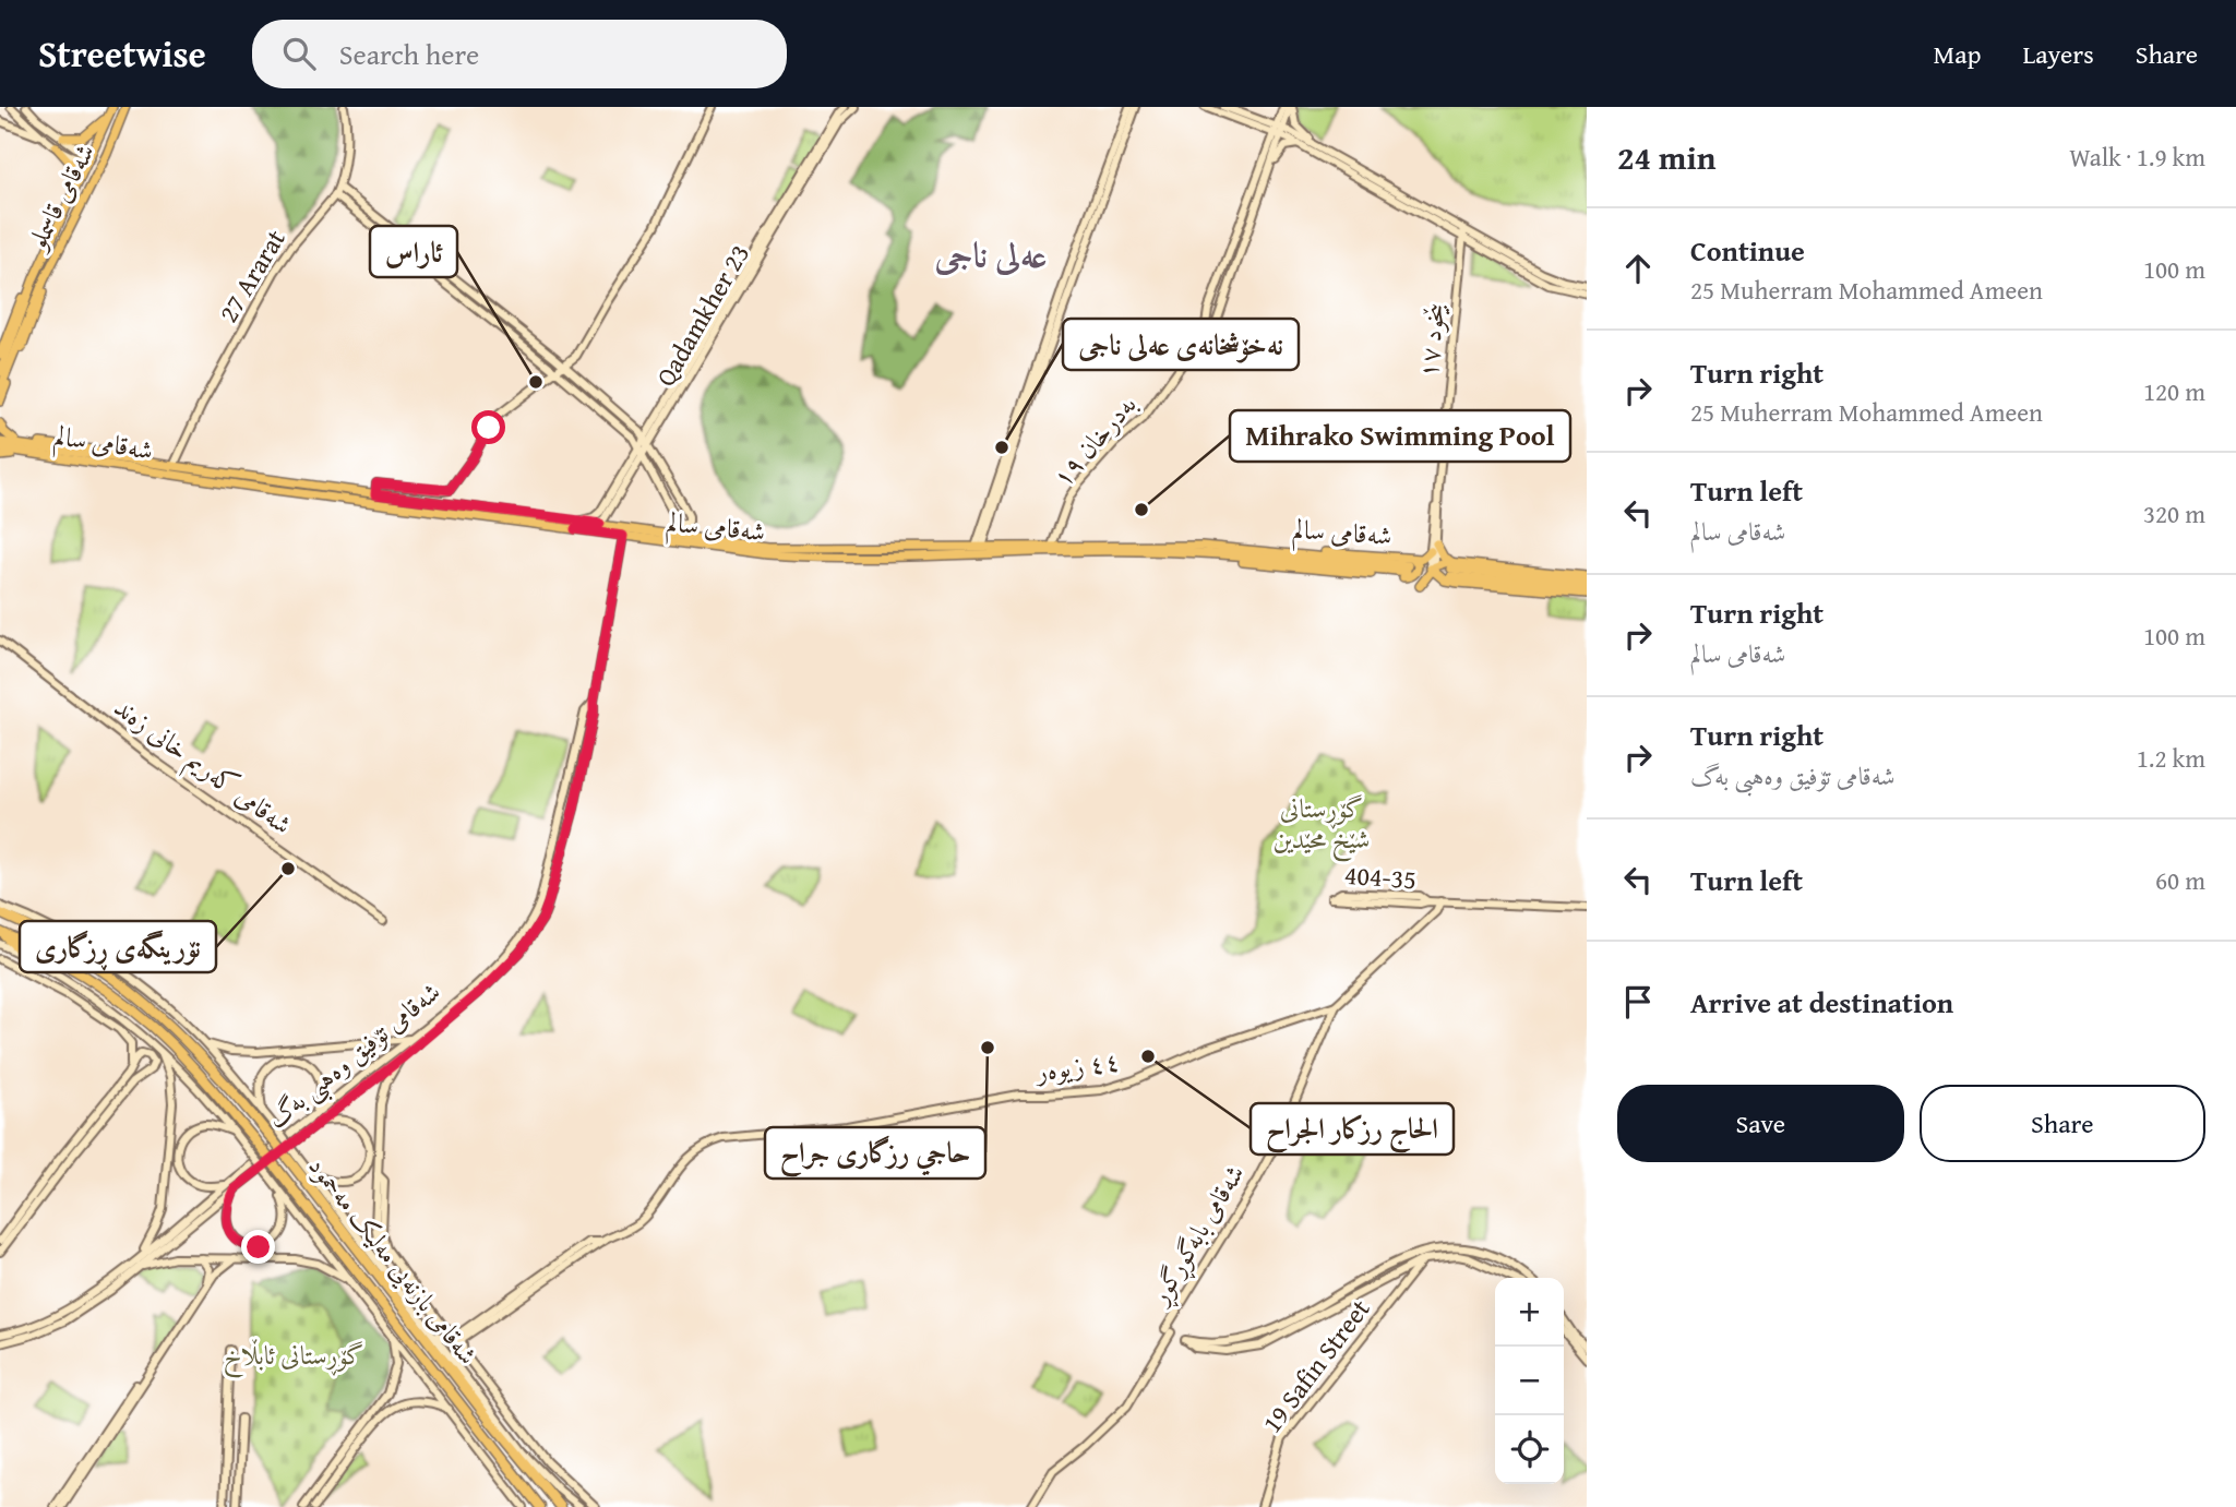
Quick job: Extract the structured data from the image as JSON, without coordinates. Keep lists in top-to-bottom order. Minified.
{"streets":{"highway":["شەقامی بازنەیی مەلیک مەحمود"],"main road":["شەقامی قاسملو","شەقامی سالم"],"street":["27 Ararat","Qadamkher 23","بێخود ١٧","بەدرخان ١٩","شەقامی کەریم خانی زەند","404-35","شەقامی تۆفیق وەهبی بەگ","٤٤ زیوەر","شەقامی بابەگوڕگوڕ","19 Safin Street"]},"crossings":[["27 Ararat","شەقامی سالم"],["Qadamkher 23","شەقامی سالم"],["بێخود ١٧","شەقامی سالم"],["بەدرخان ١٩","شەقامی سالم"],["شەقامی سالم","شەقامی تۆفیق وەهبی بەگ"],["٤٤ زیوەر","شەقامی بابەگوڕگوڕ"]],"districts":["عەلی ناجی"],"parks":["گۆڕستانی شێخ محێدین","گۆڕستانی ئابڵاخ"],"places":["ئاراس","نەخۆشخانەی عەلی ناجی","Mihrako Swimming Pool","نۆرینگەی ڕزگاری","حاجي رزگارى جراح","الحاج رزكار الجراح"],"page":{"header":"Streetwise","search":"Search here","nav":["Map","Layers","Share"],"heading":["24 min","Walk · 1.9 km"],"list":[["Continue","25 Muherram Mohammed Ameen","100 m"],["Turn right","25 Muherram Mohammed Ameen","120 m"],["Turn left","شەقامی سالم","320 m"],["Turn right","شەقامی سالم","100 m"],["Turn right","شەقامی تۆفیق وەهبی بەگ","1.2 km"],["Turn left","60 m"],"Arrive at destination"],"buttons":["Save","Share"],"map_buttons":["+","−"]}}
